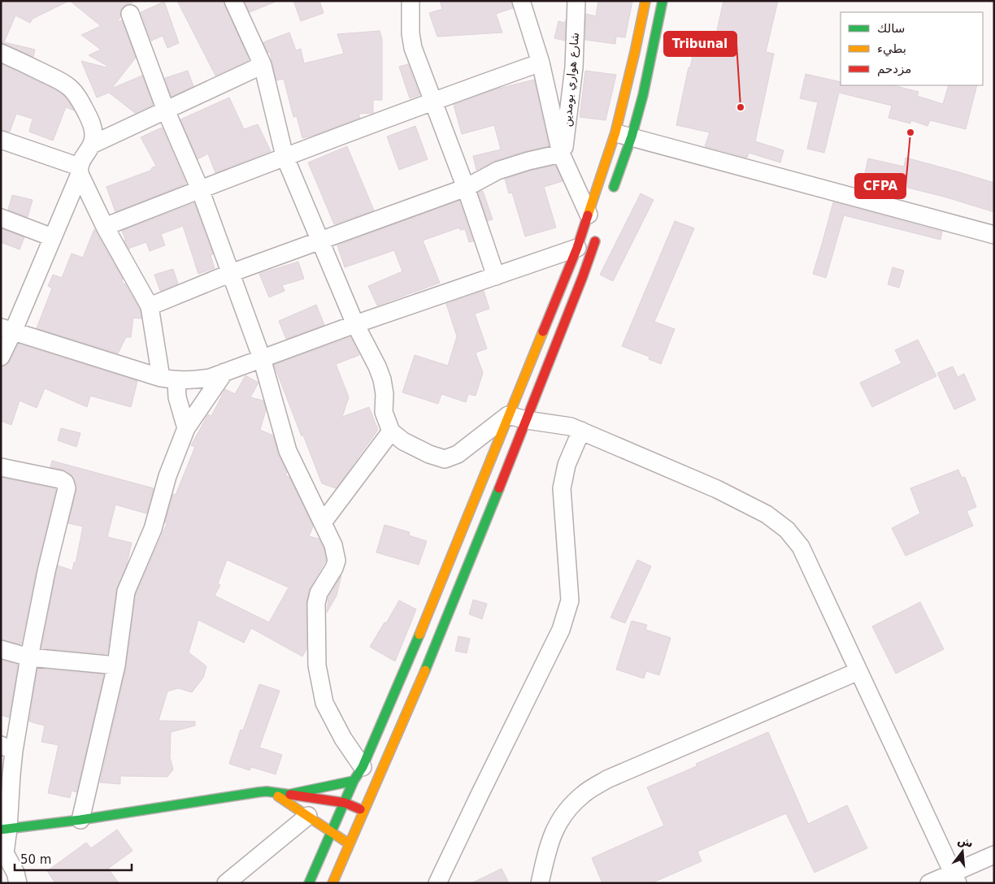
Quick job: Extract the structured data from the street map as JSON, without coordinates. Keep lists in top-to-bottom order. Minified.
{"streets":{"street":["شارع هواري بومدين"]},"places":["Tribunal","CFPA"],"legend":["سالك","بطيء","مزدحم"],"scale_bar":"50 m","north":"top"}
